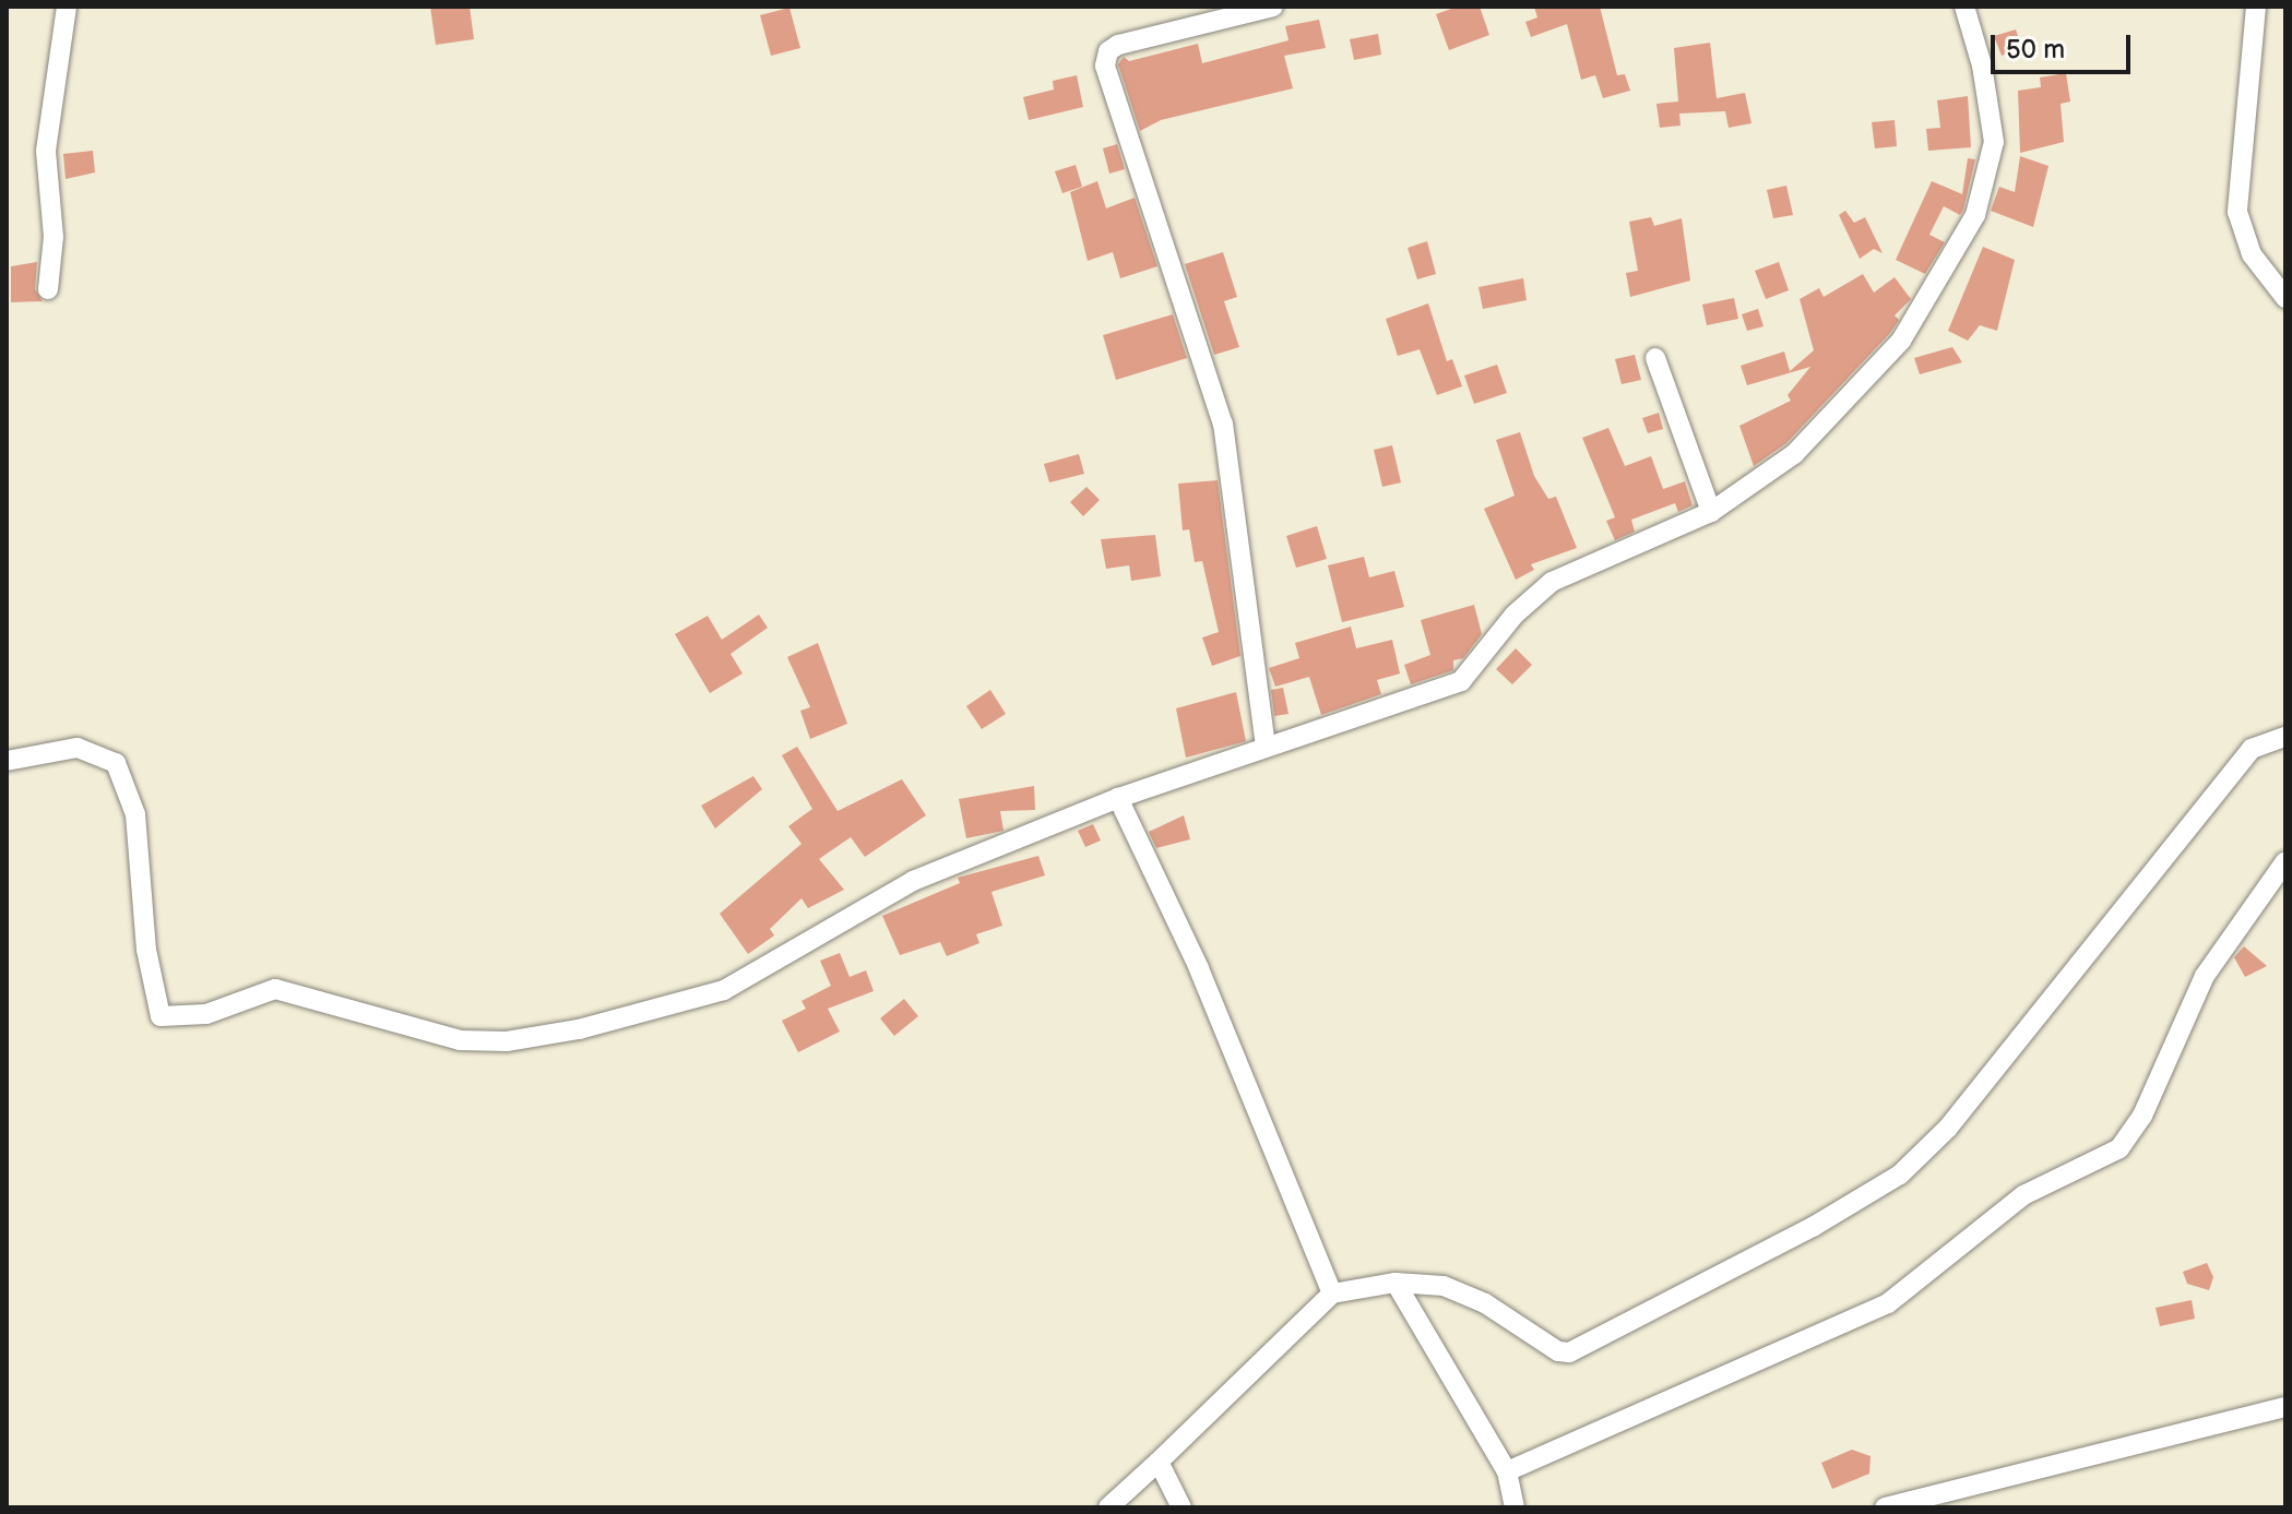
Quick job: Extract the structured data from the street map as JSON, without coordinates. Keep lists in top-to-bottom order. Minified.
{"scale_bar":"50 m"}
